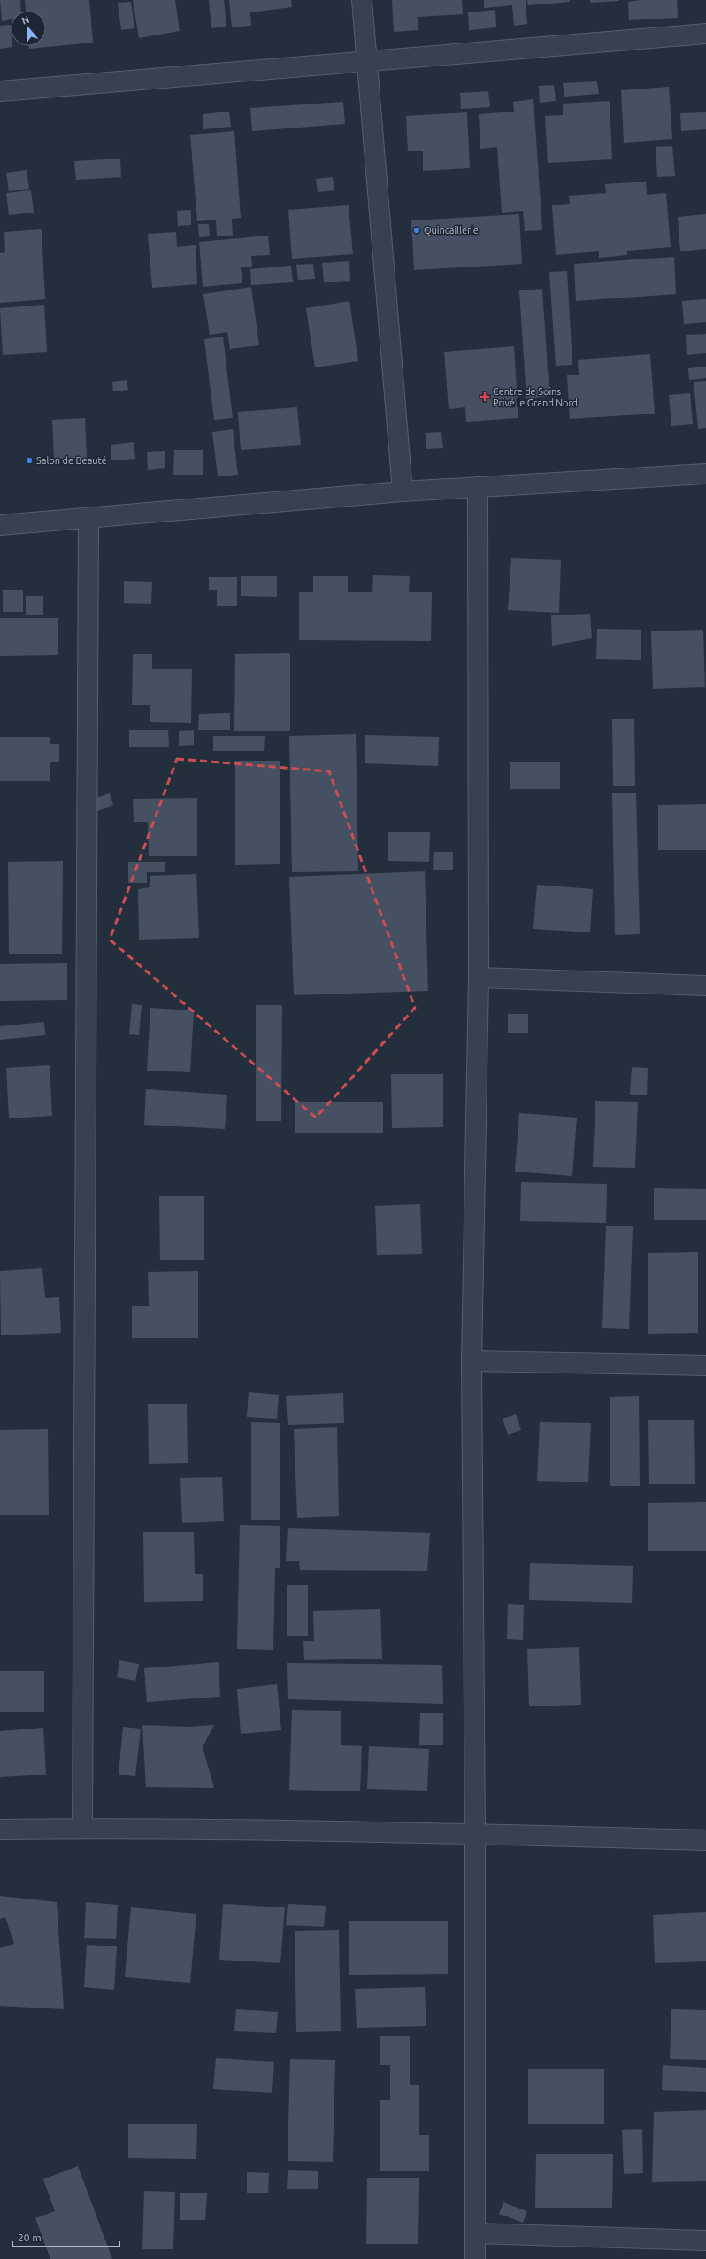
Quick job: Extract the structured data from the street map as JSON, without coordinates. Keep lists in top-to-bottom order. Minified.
{"places":{"other":["Quincaillerie","Salon de Beauté"],"health":["Centre de Soins Privé le Grand Nord"]},"scale_bar":"20 m","north":"top"}
